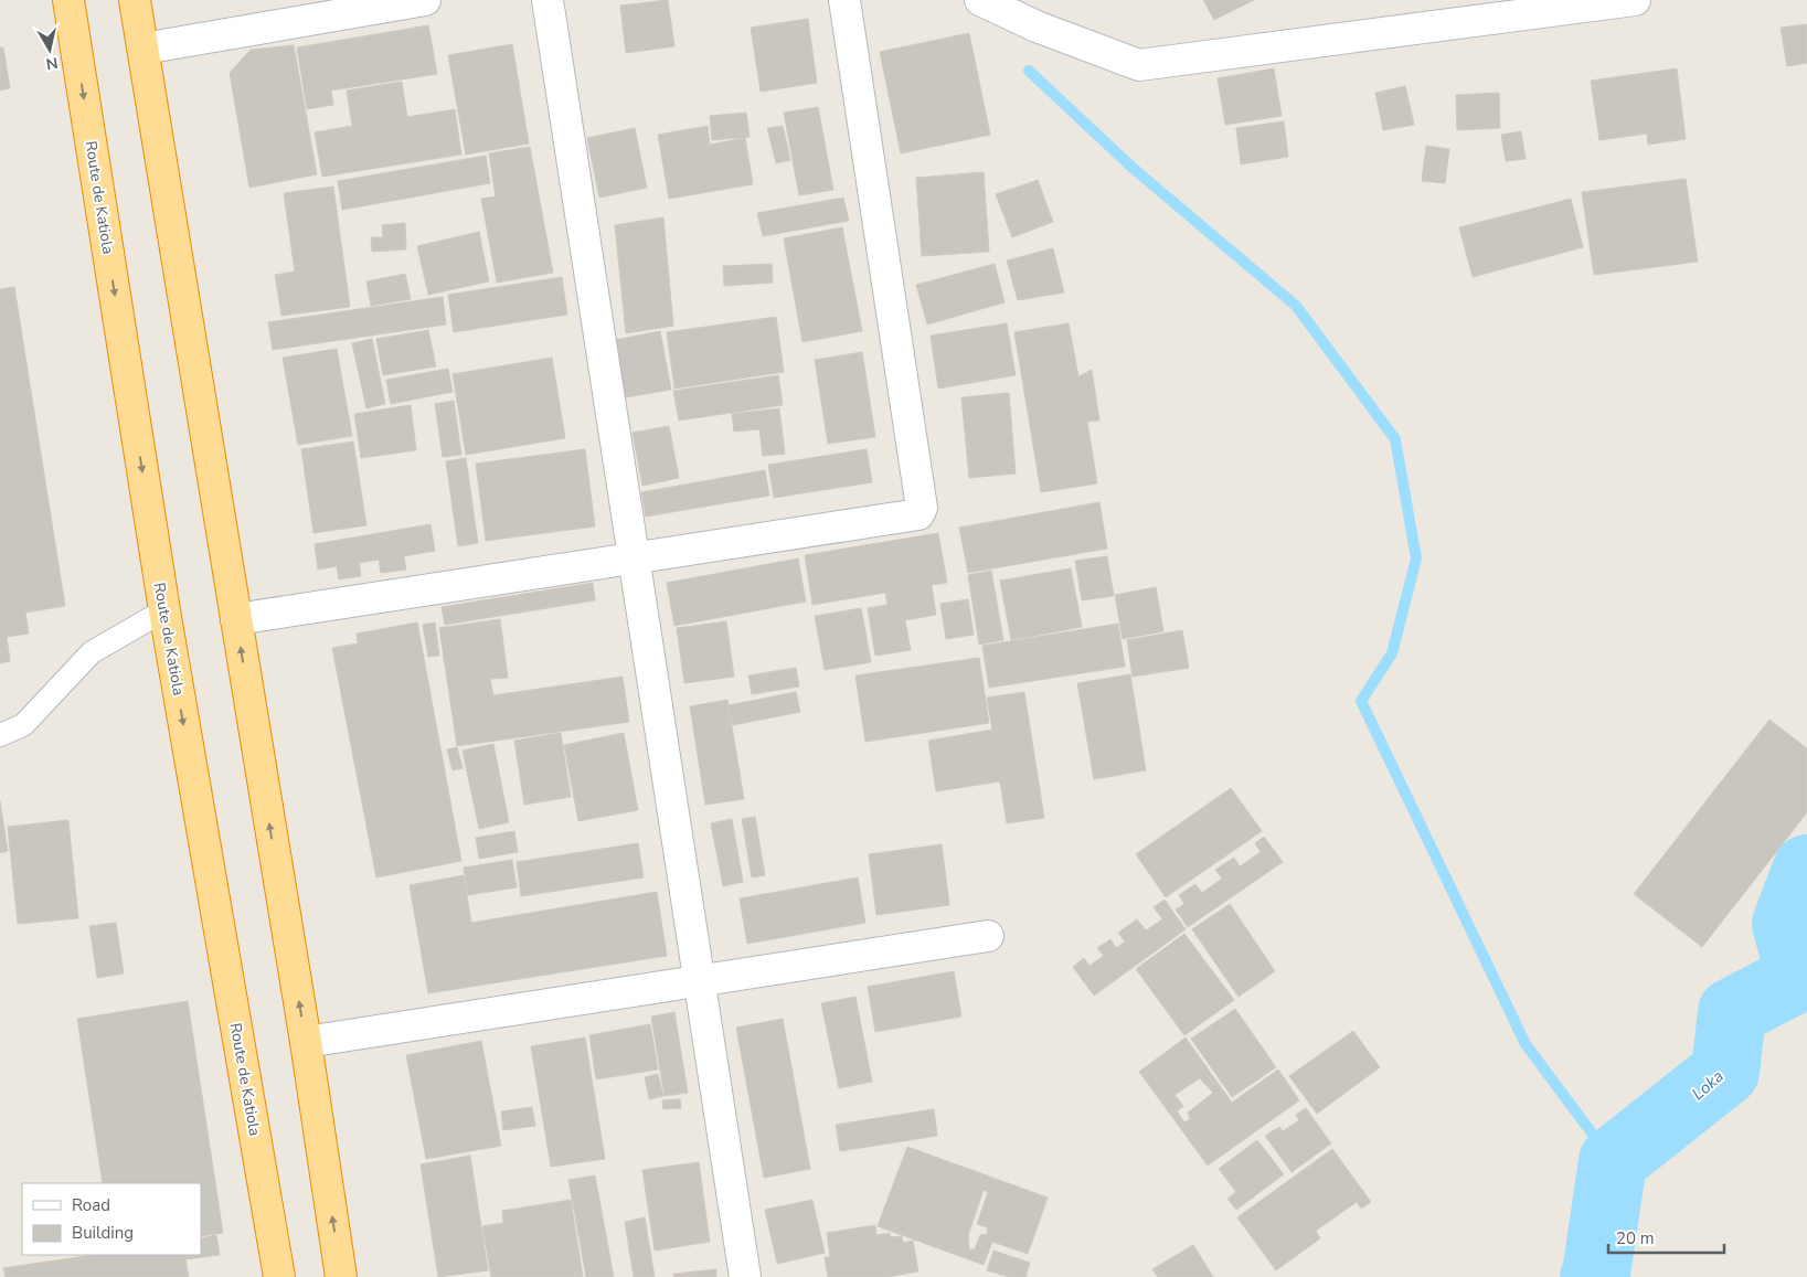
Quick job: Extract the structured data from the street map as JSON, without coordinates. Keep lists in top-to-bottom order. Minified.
{"streets":{"highway":["Route de Katiola"]},"water":["Loka"],"legend":["Road","Building"],"scale_bar":"20 m","north":"bottom"}
